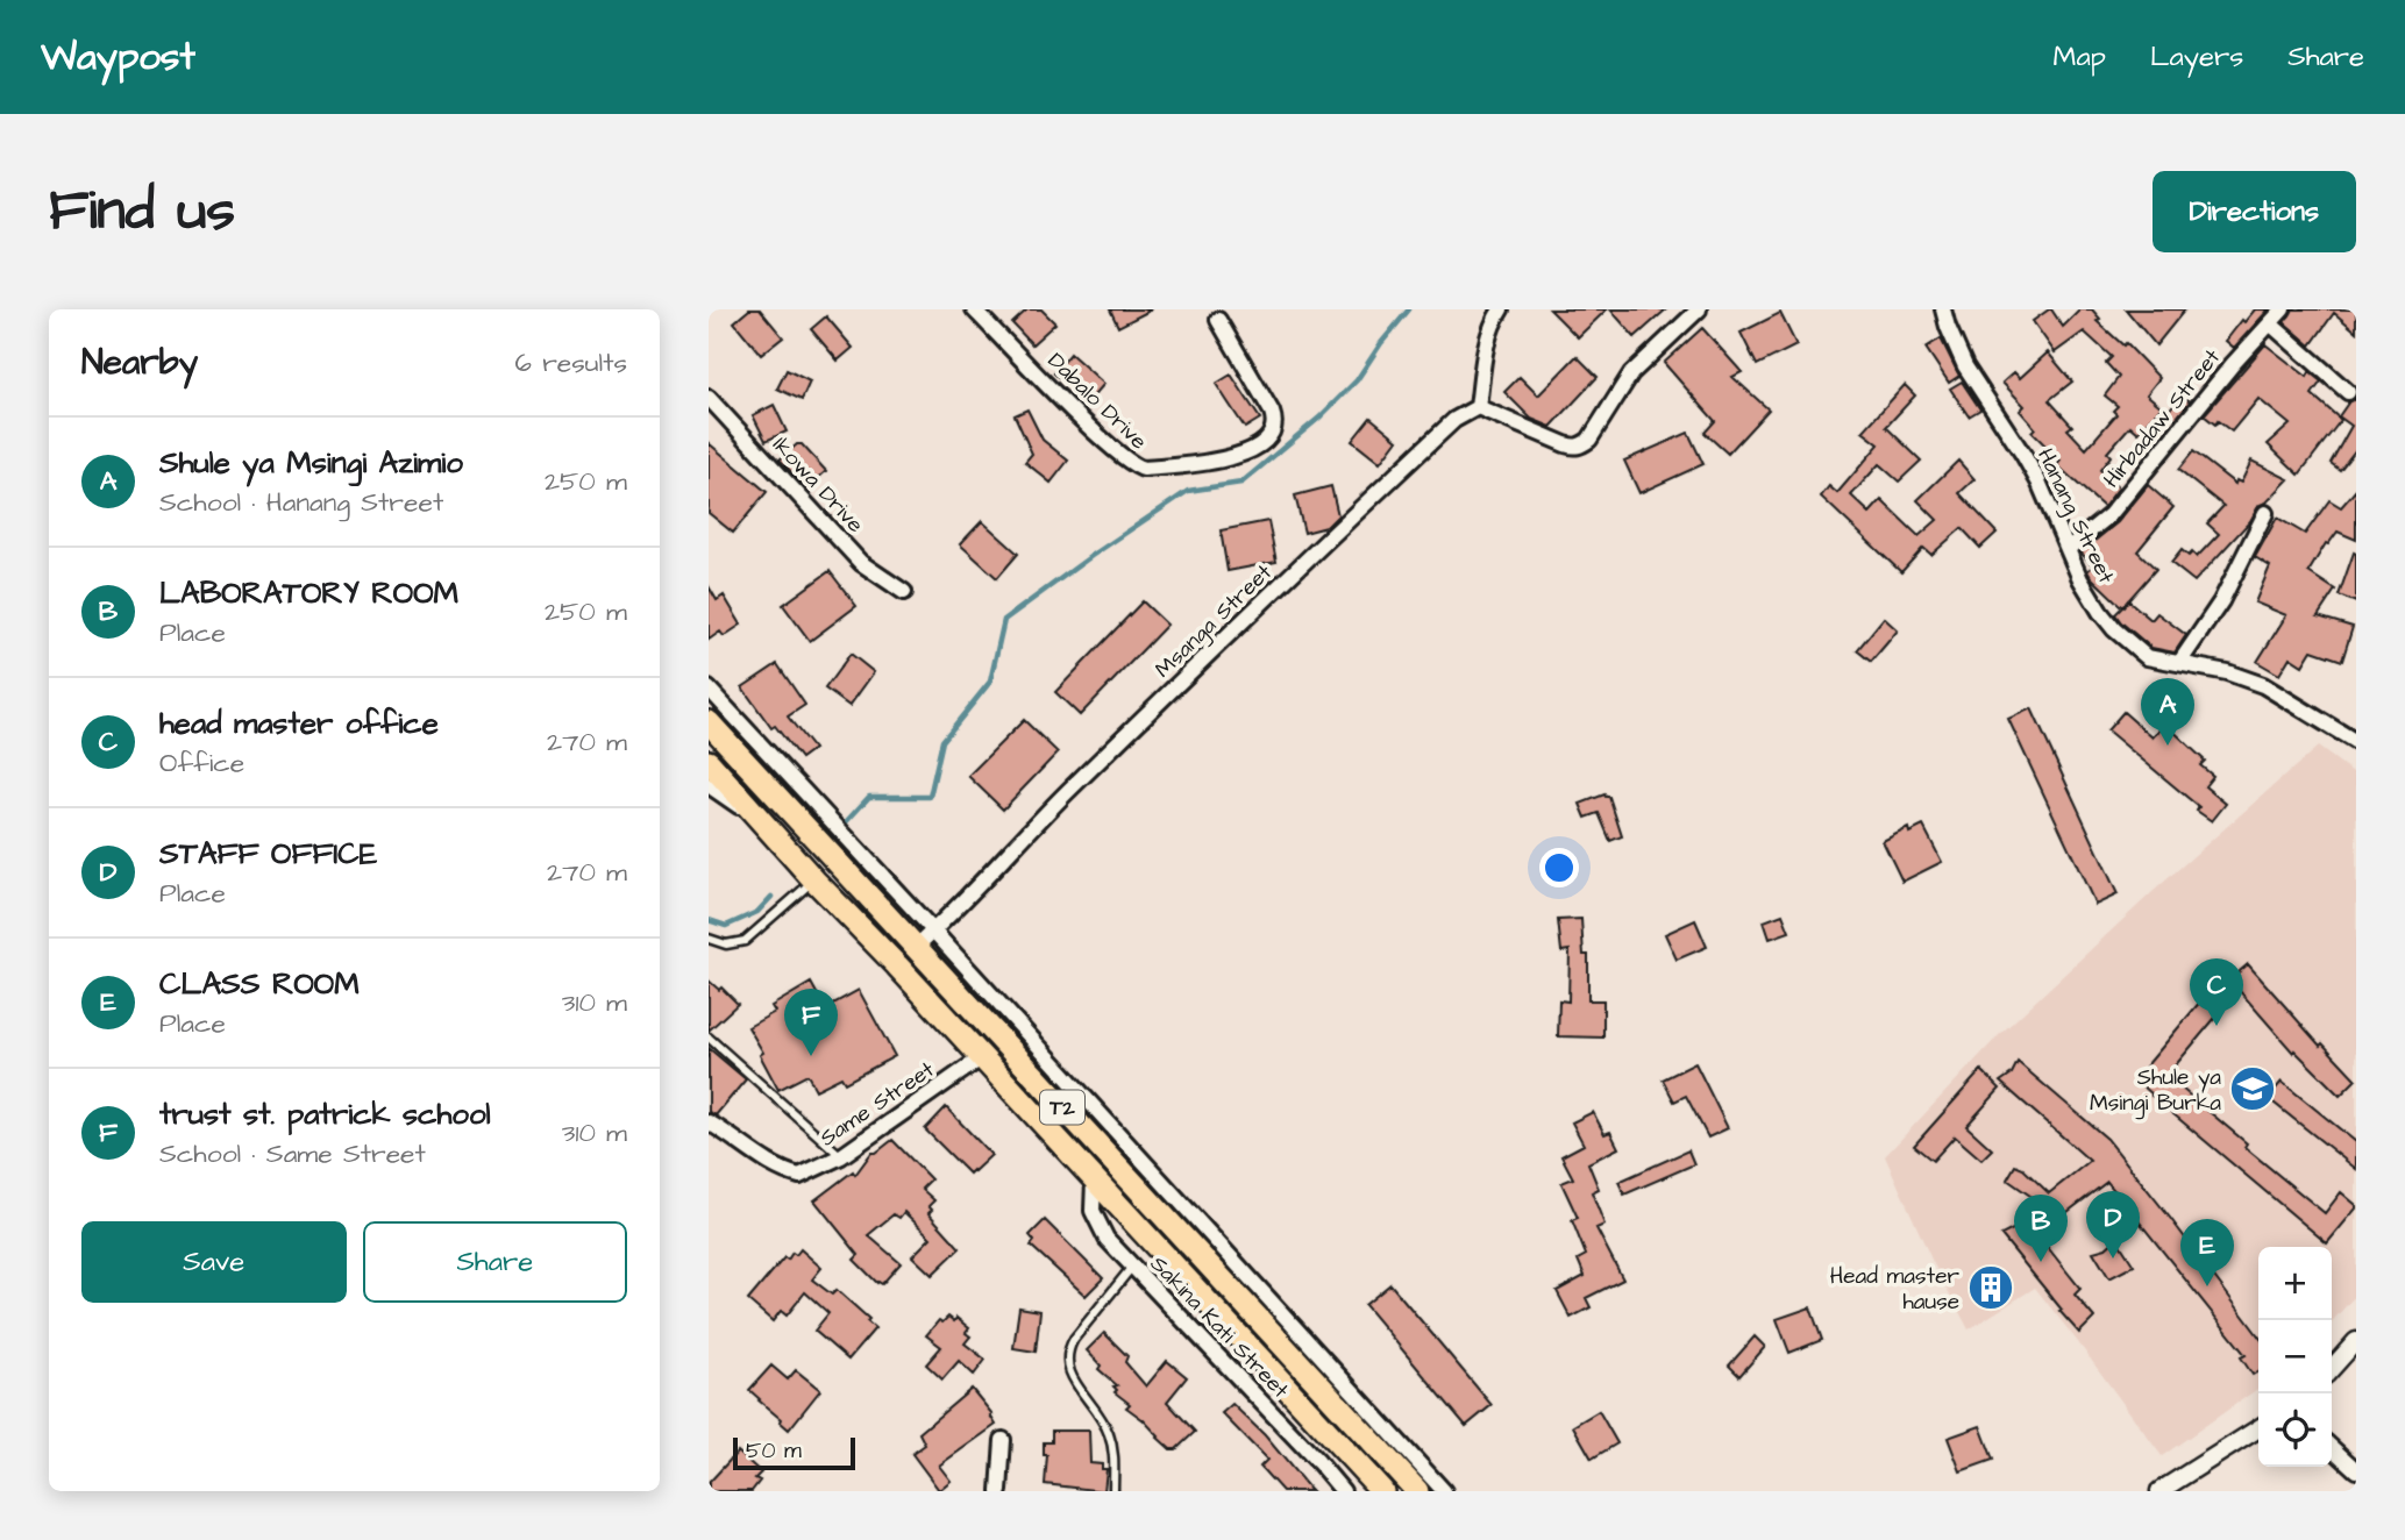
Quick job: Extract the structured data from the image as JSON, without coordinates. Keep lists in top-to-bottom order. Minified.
{"streets":{"highway":["T2"],"street":["Dabalo Drive","Hirbadaw Street","Ikowa Drive","Hanang Street","Msanga Street","Same Street","Sakina Kati Street"]},"crossings":[["Hirbadaw Street","Hanang Street"],["Msanga Street","T2"],["Same Street","T2"],["T2","Sakina Kati Street"]],"places":{"school or university":["Shule ya Msingi Burka"],"building":["Head master hause"]},"scale_bar":"50 m","page":{"header":"Waypost","nav":["Map","Layers","Share"],"buttons":["Directions",["Save","Share"]],"title":"Find us","heading":["Nearby","6 results"],"list":[{"mark":"A","name":"Shule ya Msingi Azimio","note":"School · Hanang Street","value":"250 m"},{"mark":"B","name":"LABORATORY ROOM","note":"Place","value":"250 m"},{"mark":"C","name":"head master office","note":"Office","value":"270 m"},{"mark":"D","name":"STAFF OFFICE","note":"Place","value":"270 m"},{"mark":"E","name":"CLASS ROOM","note":"Place","value":"310 m"},{"mark":"F","name":"trust st. patrick school","note":"School · Same Street","value":"310 m"}],"pins":["A","C","F","D","B","E"],"map_buttons":["+","−"],"scale":"50 m"}}
